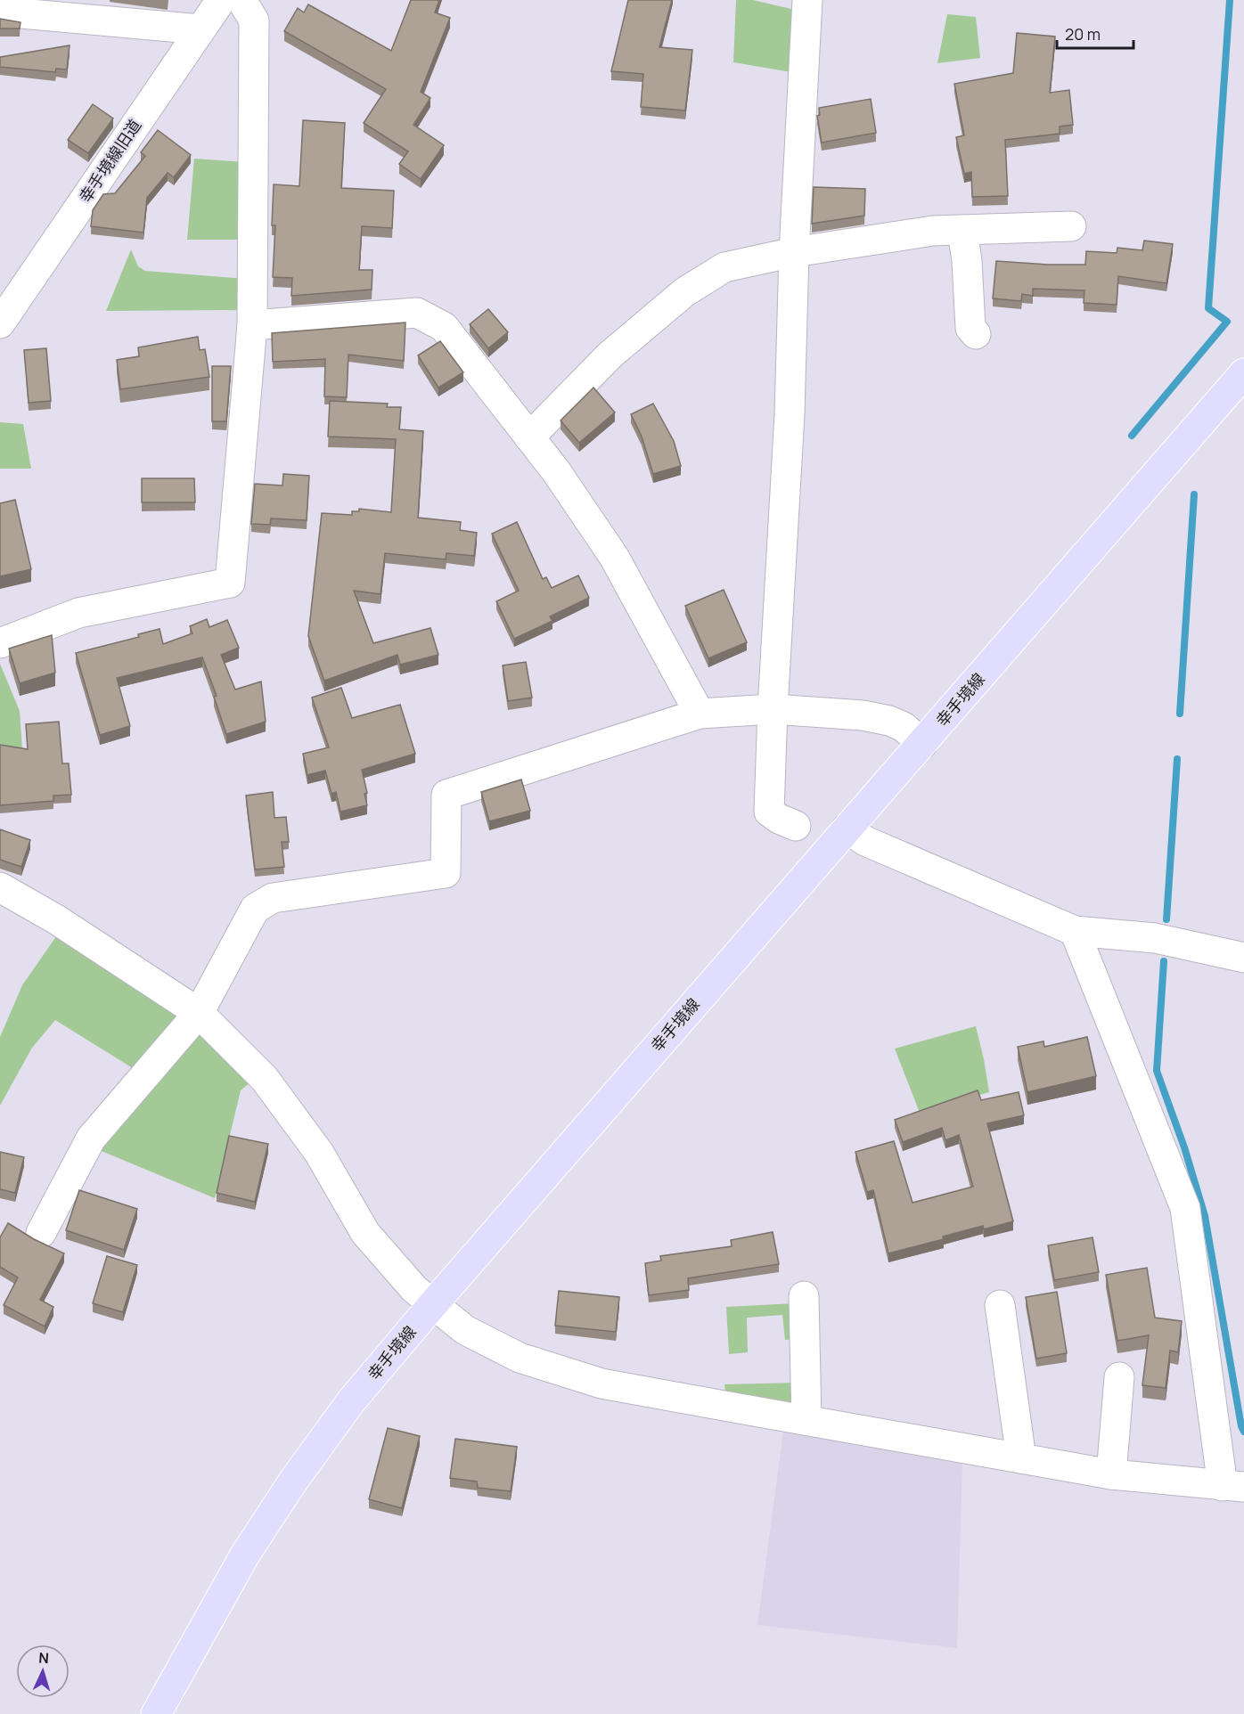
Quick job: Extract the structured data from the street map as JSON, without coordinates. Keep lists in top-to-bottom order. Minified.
{"streets":{"main road":["幸手境線"],"street":["幸手境線旧道"]},"scale_bar":"20 m","north":"top"}
